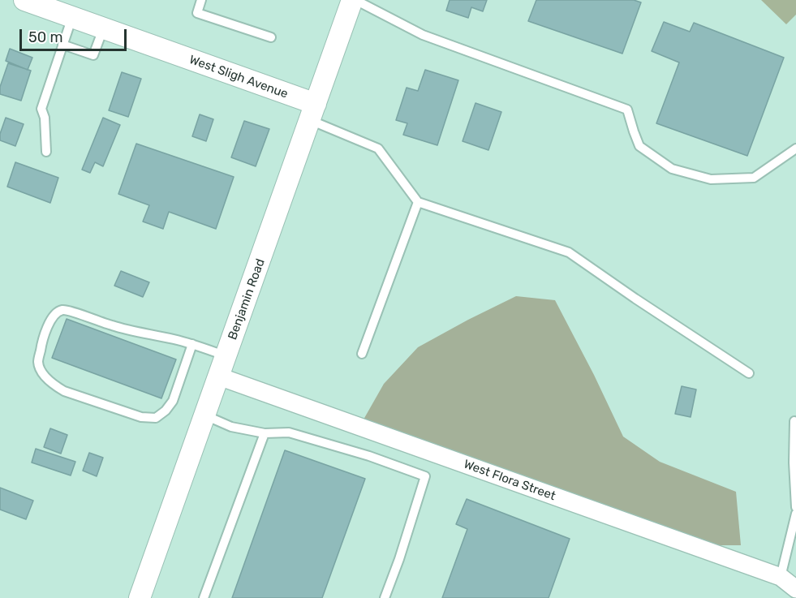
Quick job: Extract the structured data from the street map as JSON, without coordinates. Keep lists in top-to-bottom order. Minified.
{"streets":{"street":["West Sligh Avenue","Benjamin Road","West Flora Street"]},"crossings":[["West Sligh Avenue","Benjamin Road"],["Benjamin Road","West Flora Street"]],"scale_bar":"50 m"}
